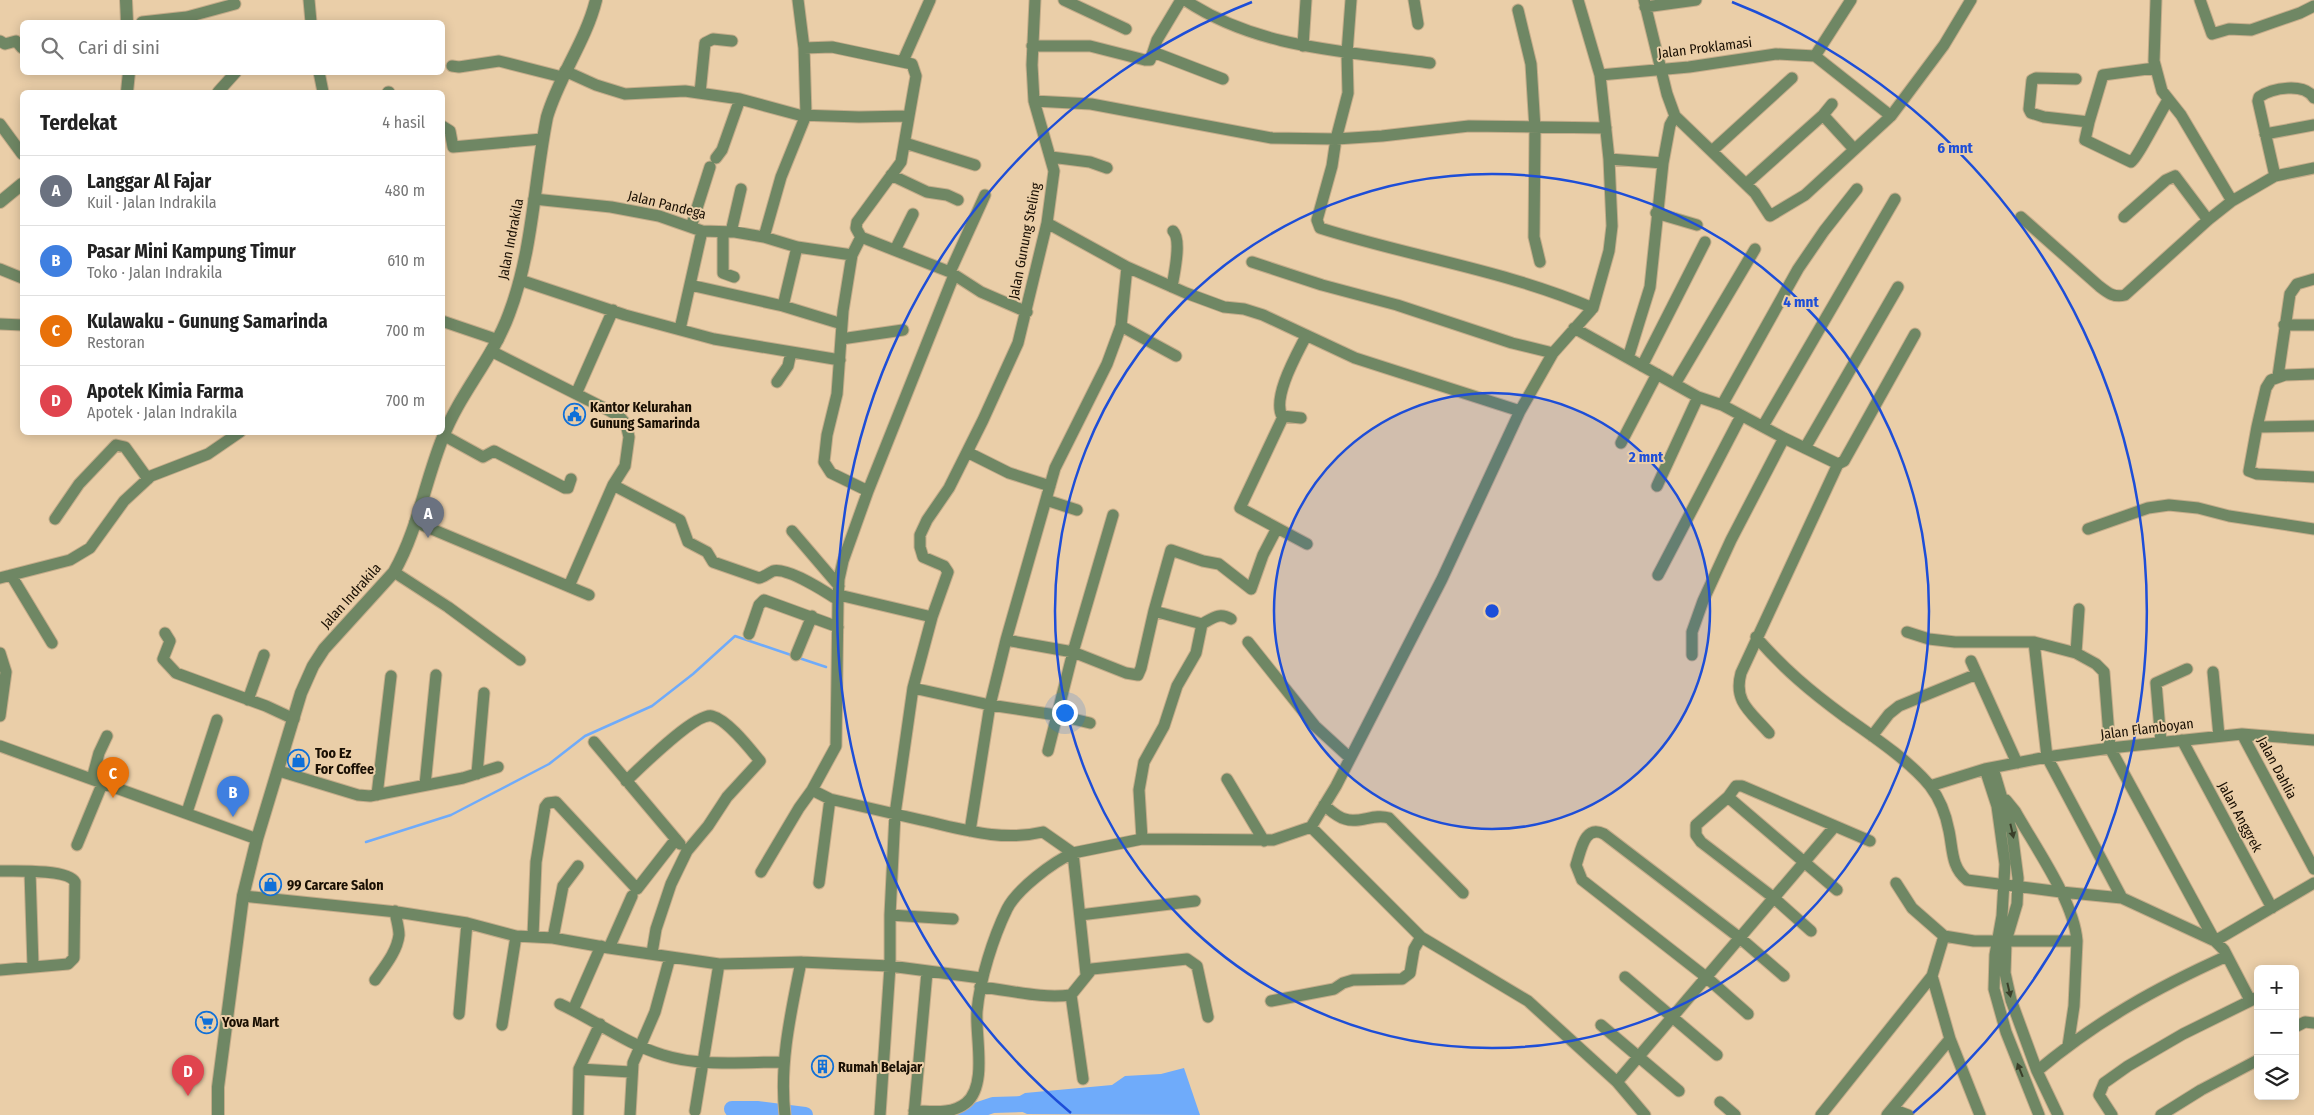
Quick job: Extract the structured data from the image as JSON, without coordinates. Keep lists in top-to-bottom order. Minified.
{"streets":{"street":["Jalan Proklamasi","Jalan Pandega","Jalan Indrakila","Jalan Gunung Steling","Jalan Flamboyan","Jalan Dahlia","Jalan Anggrek"]},"crossings":[["Jalan Pandega","Jalan Indrakila"],["Jalan Flamboyan","Jalan Dahlia"],["Jalan Flamboyan","Jalan Anggrek"]],"places":{"public building":["Kantor Kelurahan Gunung Samarinda"],"shop":["Too Ez For Coffee","99 Carcare Salon"],"supermarket":["Yova Mart"],"building":["Rumah Belajar"]},"page":{"search":"Cari di sini","heading":["Terdekat","4 hasil"],"list":[{"mark":"A","name":"Langgar Al Fajar","note":"Kuil · Jalan Indrakila","value":"480 m"},{"mark":"B","name":"Pasar Mini Kampung Timur","note":"Toko · Jalan Indrakila","value":"610 m"},{"mark":"C","name":"Kulawaku - Gunung Samarinda","note":"Restoran","value":"700 m"},{"mark":"D","name":"Apotek Kimia Farma","note":"Apotek · Jalan Indrakila","value":"700 m"}],"pins":["A","C","B","D"],"map_buttons":["+","−"]},"rings":["6 mnt","4 mnt","2 mnt"]}
